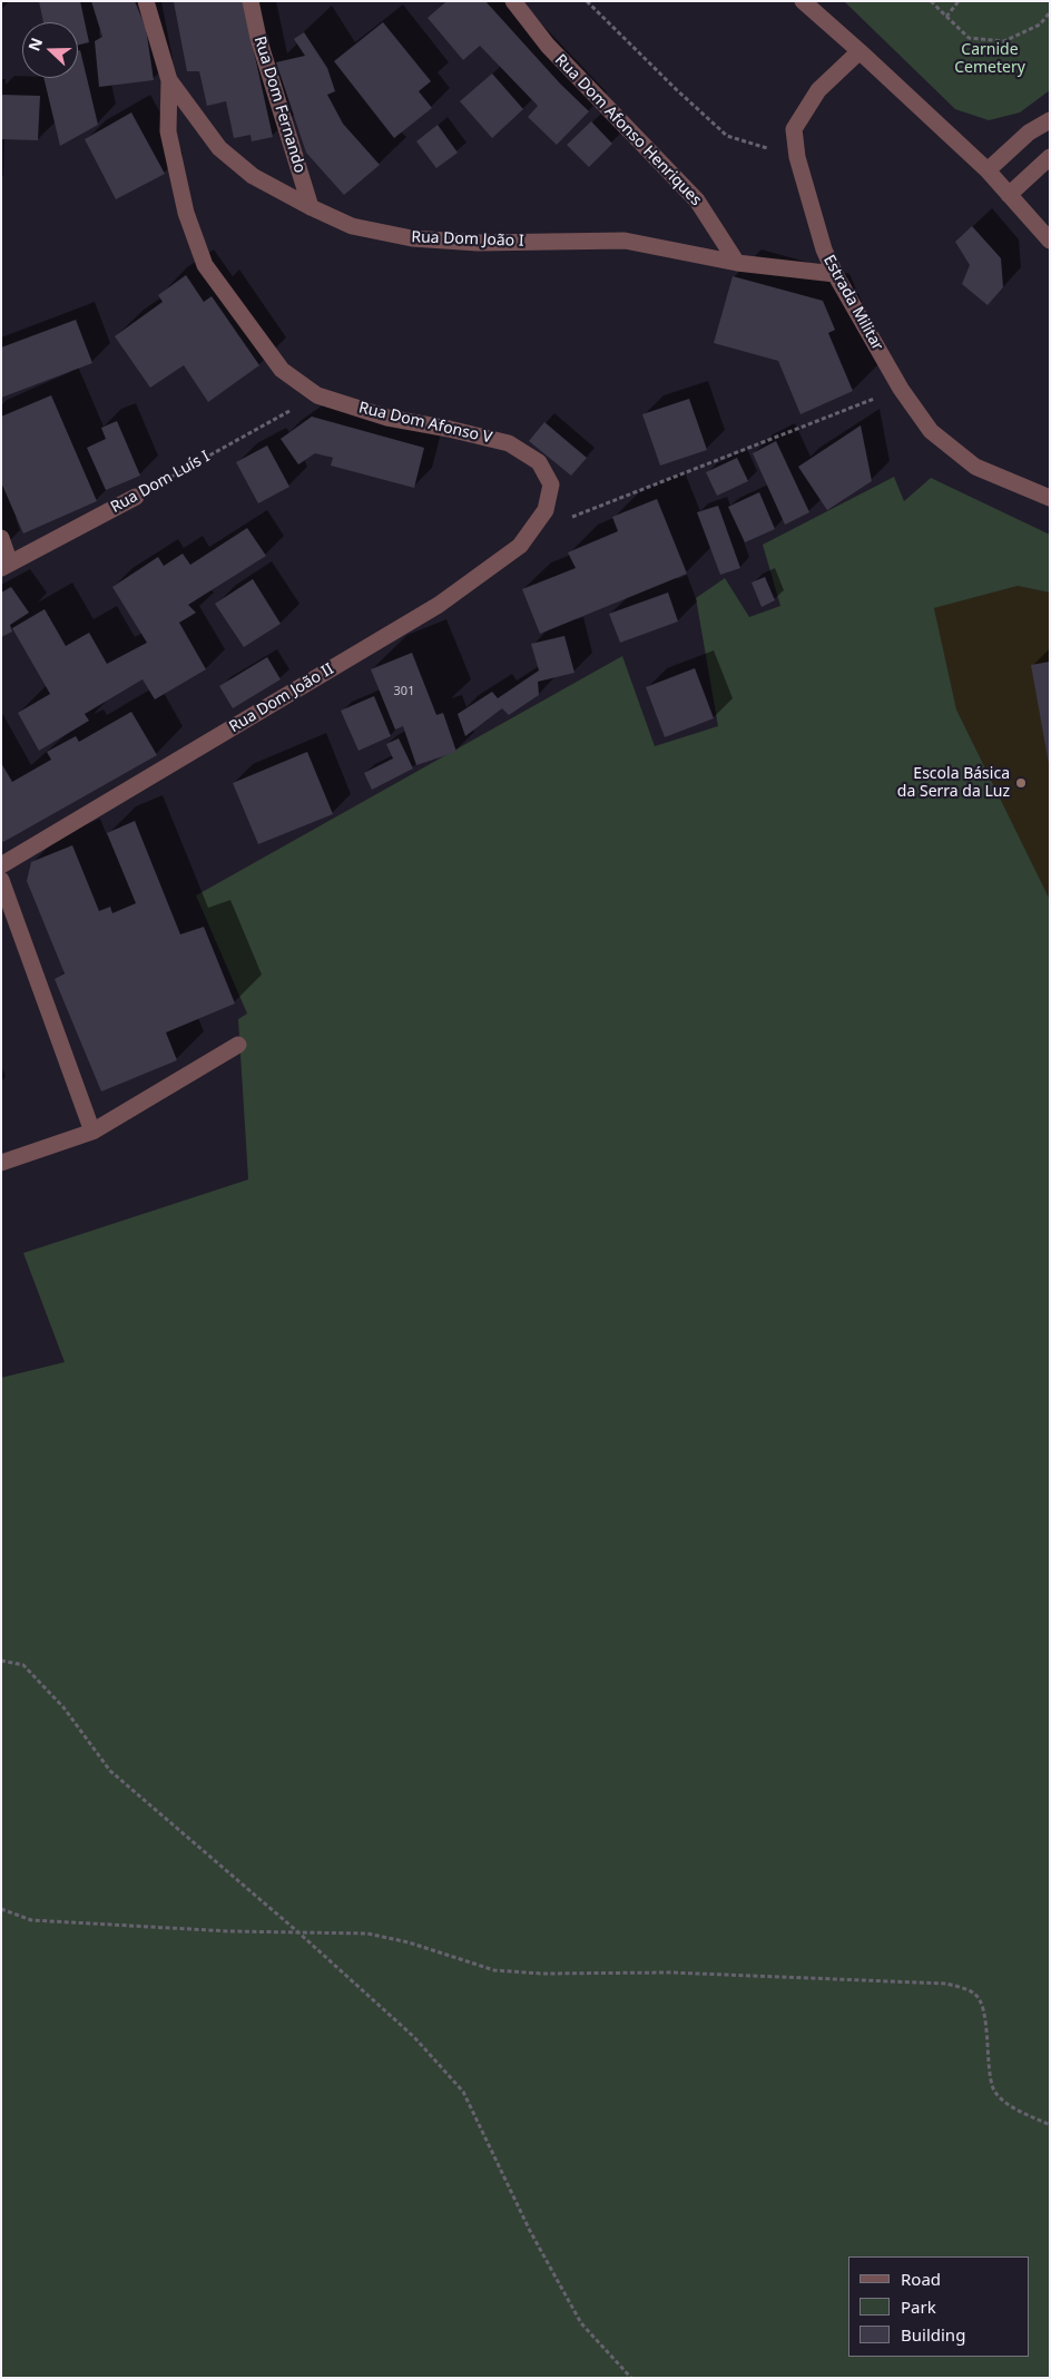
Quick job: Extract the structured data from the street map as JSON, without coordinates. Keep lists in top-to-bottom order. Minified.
{"streets":{"street":["Rua Dom Fernando","Rua Dom Afonso Henriques","Rua Dom João I","Estrada Militar","Rua Dom Afonso V","Rua Dom Luís I","Rua Dom João II"]},"crossings":[["Rua Dom Fernando","Rua Dom João I"],["Rua Dom Afonso Henriques","Rua Dom João I"],["Rua Dom João I","Estrada Militar"],["Rua Dom João I","Rua Dom Afonso V"],["Rua Dom Afonso V","Rua Dom Luís I"],["Rua Dom Afonso V","Rua Dom João II"]],"parks":["Carnide Cemetery"],"places":["Escola Básica da Serra da Luz"],"house_numbers":["301"],"legend":["Road","Park","Building"],"north":"left"}
